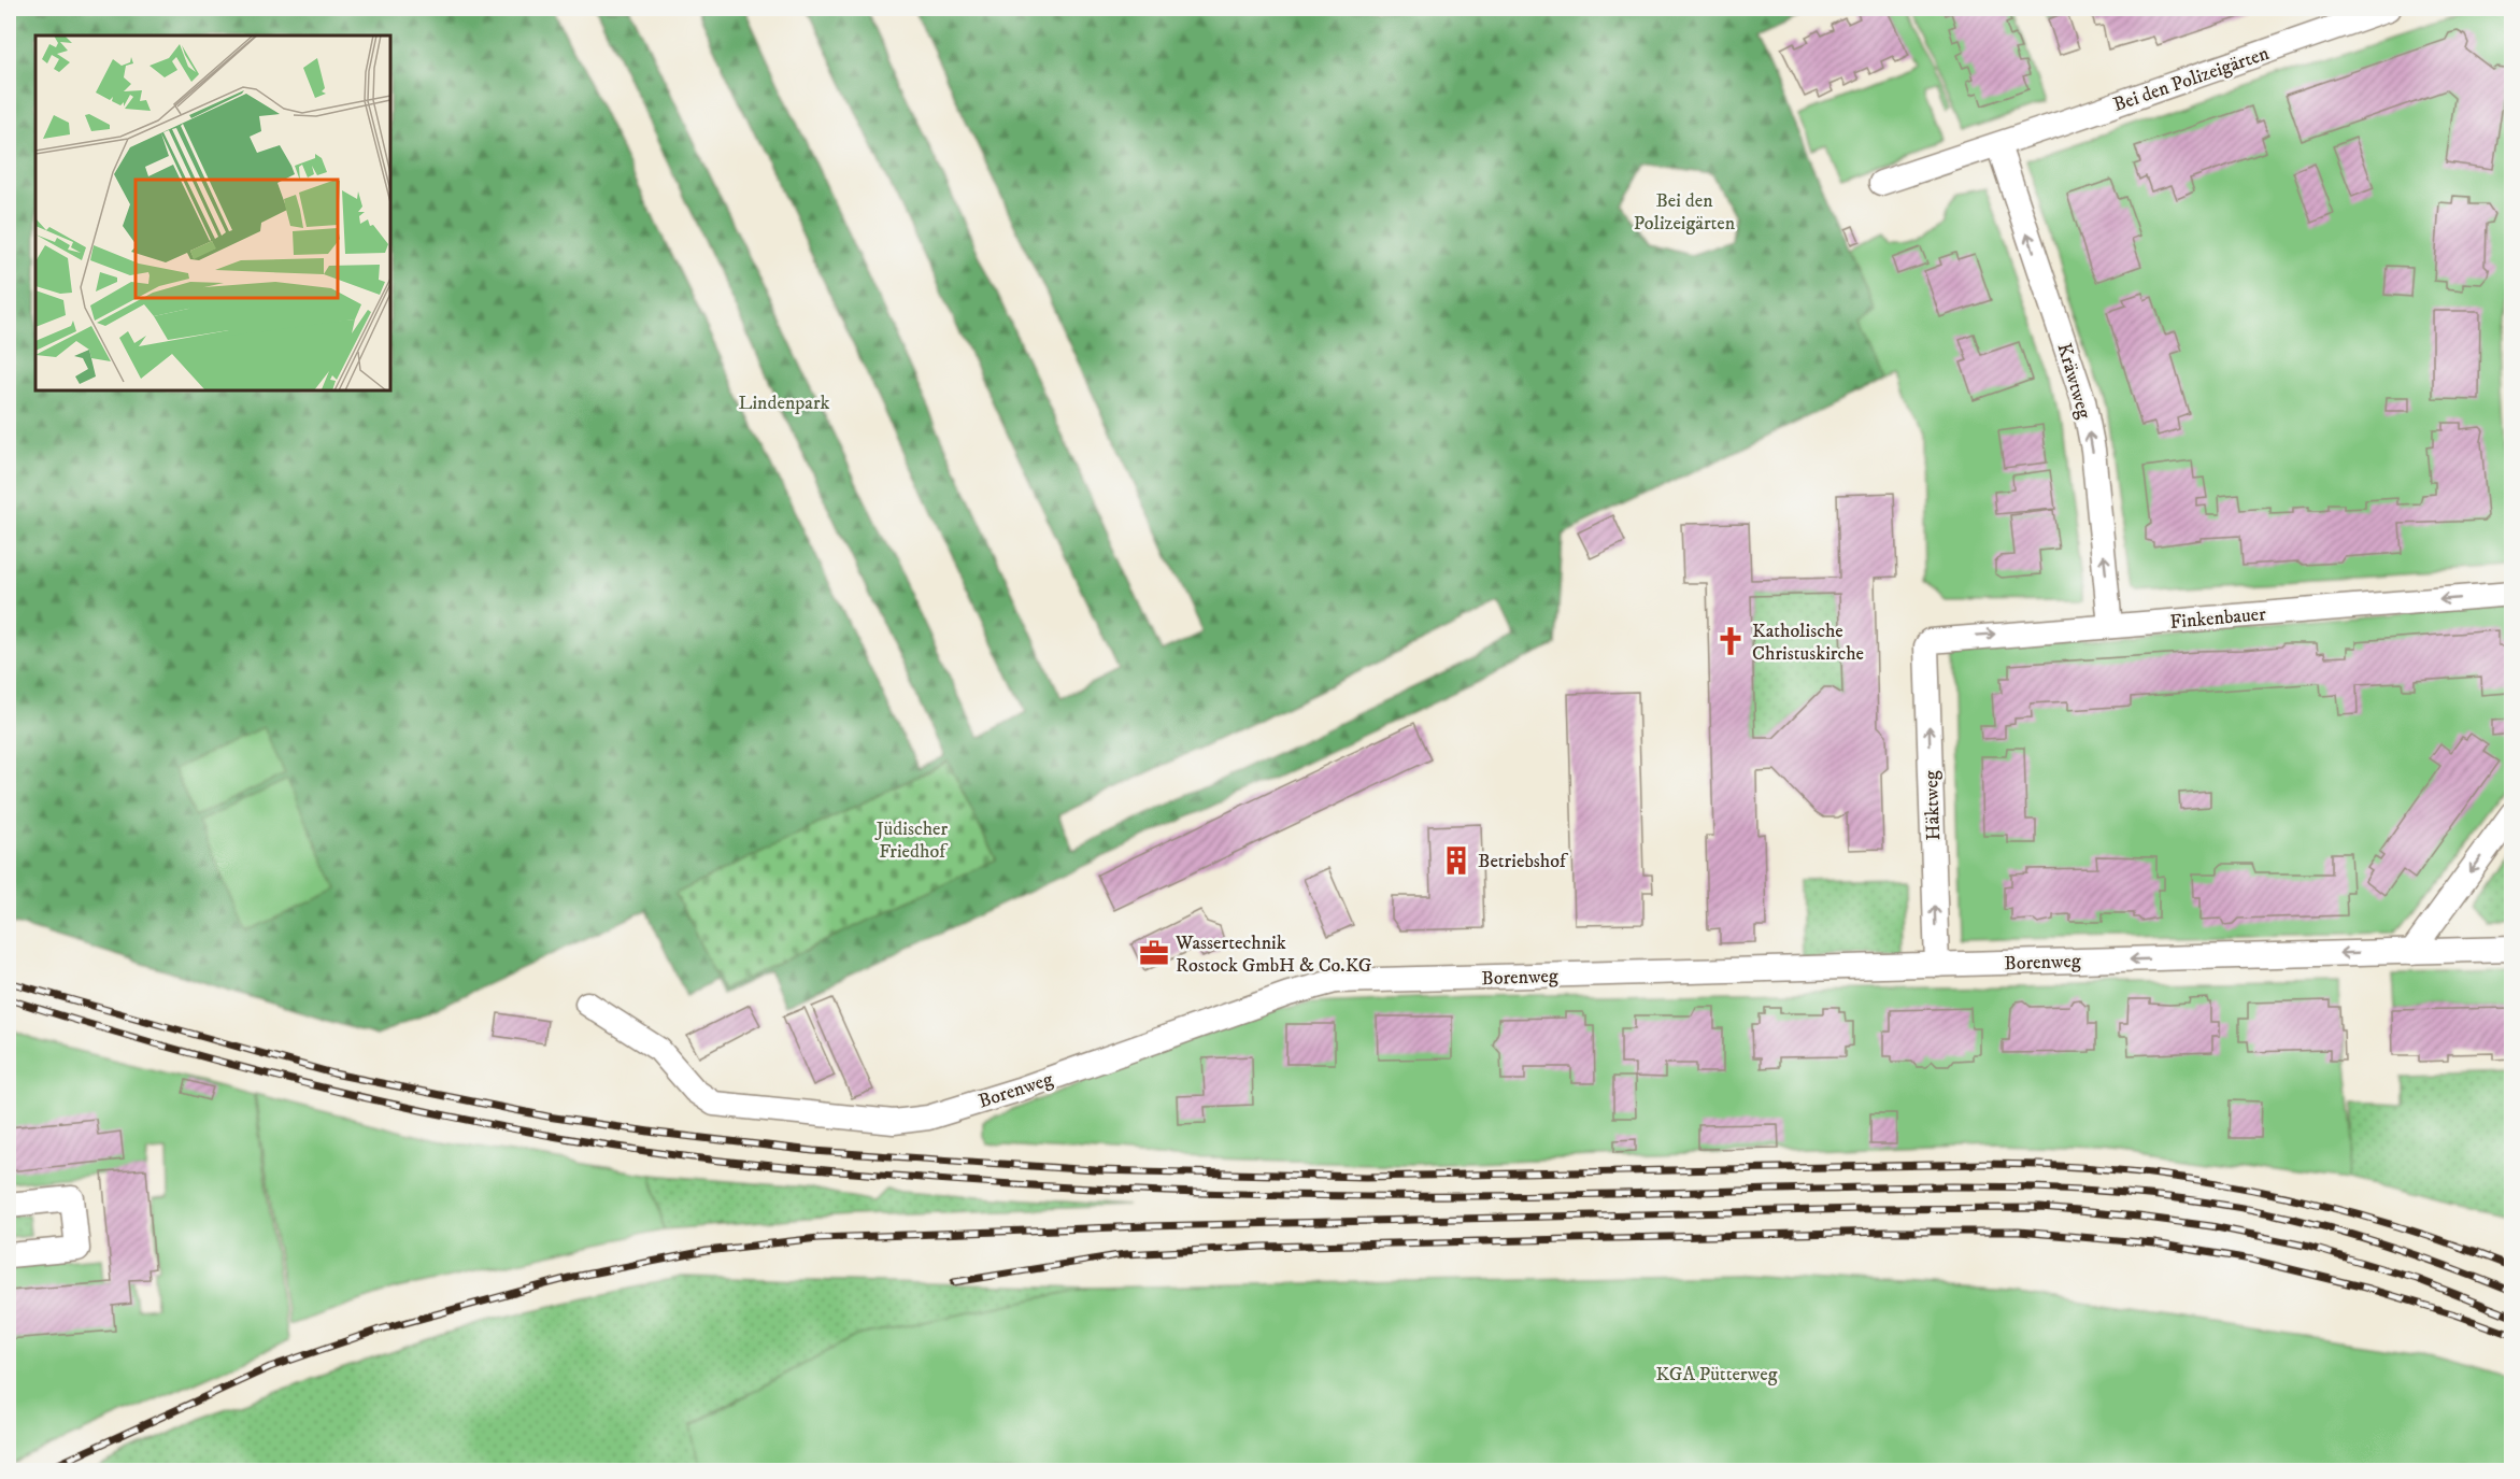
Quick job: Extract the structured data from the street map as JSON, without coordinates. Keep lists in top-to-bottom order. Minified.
{"streets":{"street":["Bei den Polizeigärten","Kräwtweg","Finkenbauer","Häktweg","Borenweg"]},"crossings":[["Bei den Polizeigärten","Kräwtweg"],["Kräwtweg","Finkenbauer"],["Finkenbauer","Häktweg"],["Häktweg","Borenweg"]],"one_way":["Kräwtweg","Häktweg"],"parks":["Bei den Polizeigärten","Lindenpark","Jüdischer Friedhof","KGA Pütterweg"],"places":{"church":["Katholische Christuskirche"],"building":["Betriebshof"],"office":["Wassertechnik Rostock GmbH & Co.KG"]}}
